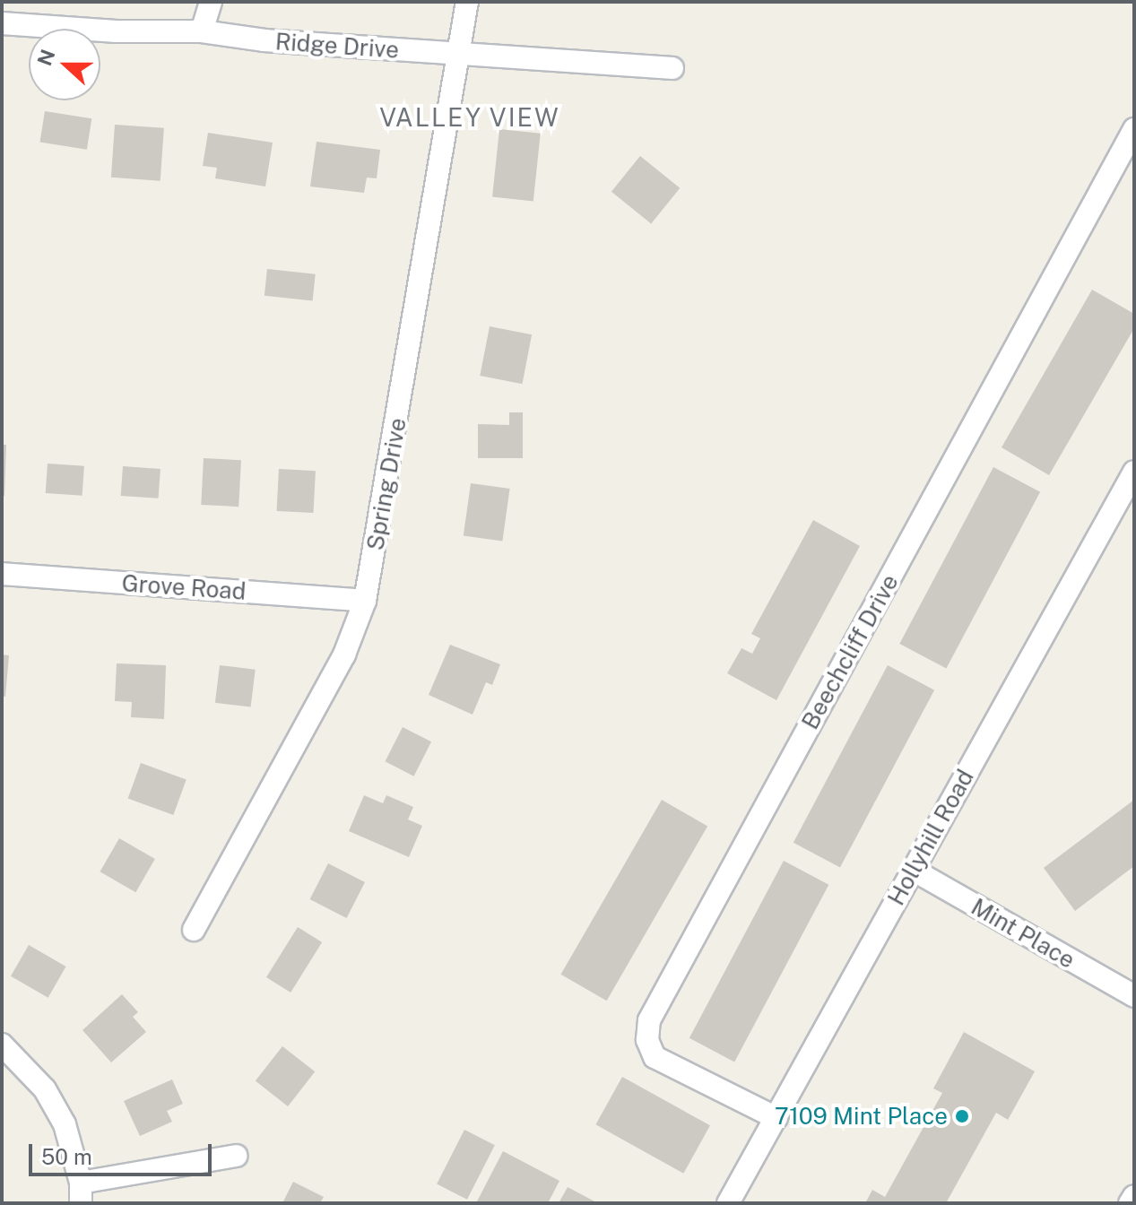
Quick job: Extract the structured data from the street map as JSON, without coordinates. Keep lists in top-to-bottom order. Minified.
{"streets":{"street":["Ridge Drive","Spring Drive","Grove Road","Beechcliff Drive","Hollyhill Road","Mint Place"]},"crossings":[["Ridge Drive","Spring Drive"],["Spring Drive","Grove Road"],["Beechcliff Drive","Hollyhill Road"],["Hollyhill Road","Mint Place"]],"districts":["VALLEY VIEW"],"places":["7109 Mint Place"],"scale_bar":"50 m","north":"left"}
